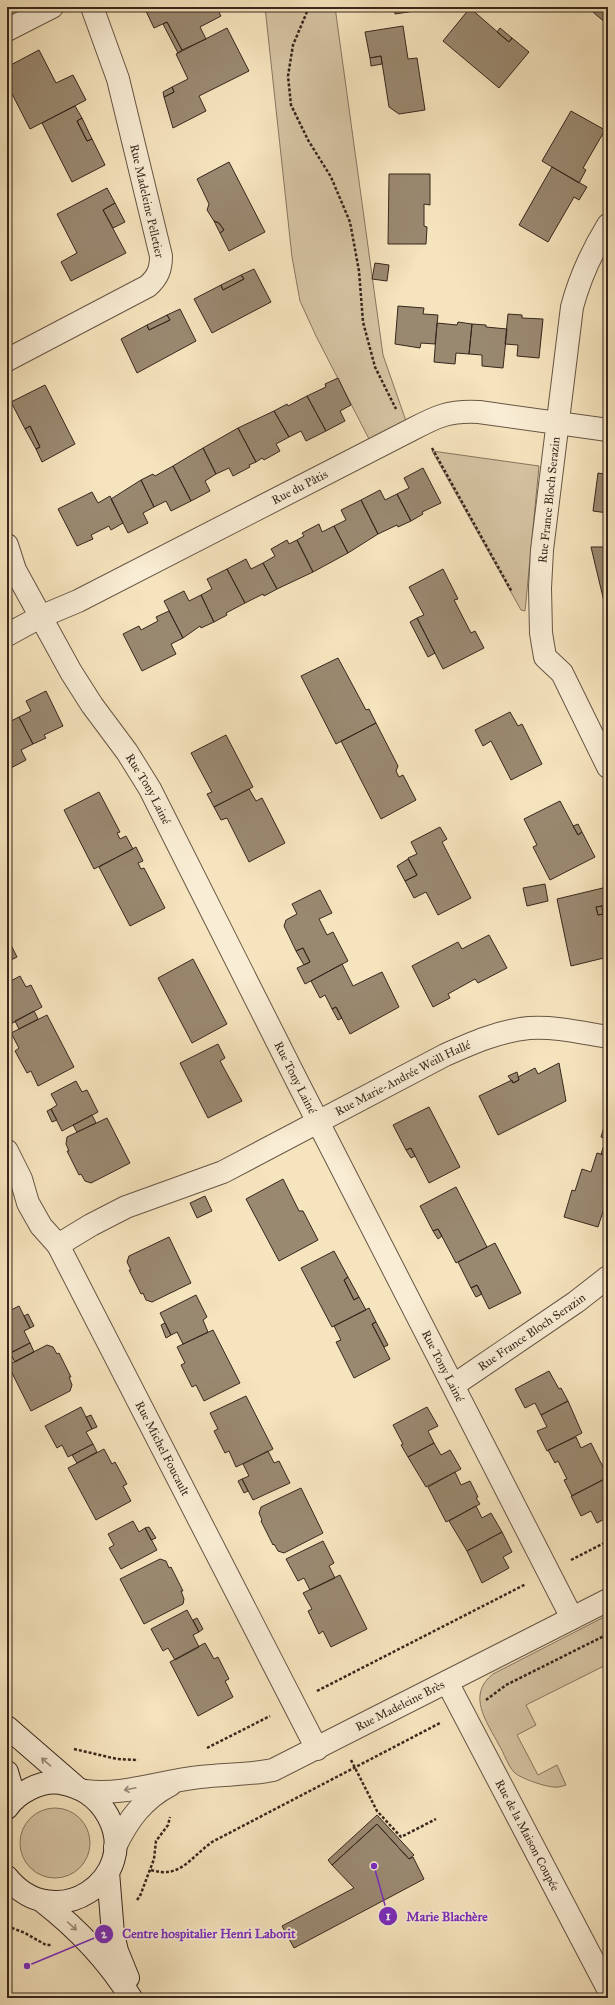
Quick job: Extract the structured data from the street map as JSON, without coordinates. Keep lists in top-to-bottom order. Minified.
{"streets":{"street":["Rue Madeleine Pelletier","Rue du Pâtis","Rue France Bloch Serazin","Rue Tony Lainé","Rue Marie-Andrée Weill Hallé","Rue Michel Foucault","Rue Madeleine Brès","Rue de la Maison Coupée"]},"crossings":[["Rue du Pâtis","Rue France Bloch Serazin"],["Rue du Pâtis","Rue Tony Lainé"],["Rue France Bloch Serazin","Rue Tony Lainé"],["Rue Tony Lainé","Rue Marie-Andrée Weill Hallé"],["Rue Tony Lainé","Rue Madeleine Brès"],["Rue Marie-Andrée Weill Hallé","Rue Michel Foucault"],["Rue Michel Foucault","Rue Madeleine Brès"],["Rue Madeleine Brès","Rue de la Maison Coupée"]],"places":["Marie Blachère","Centre hospitalier Henri Laborit"]}
